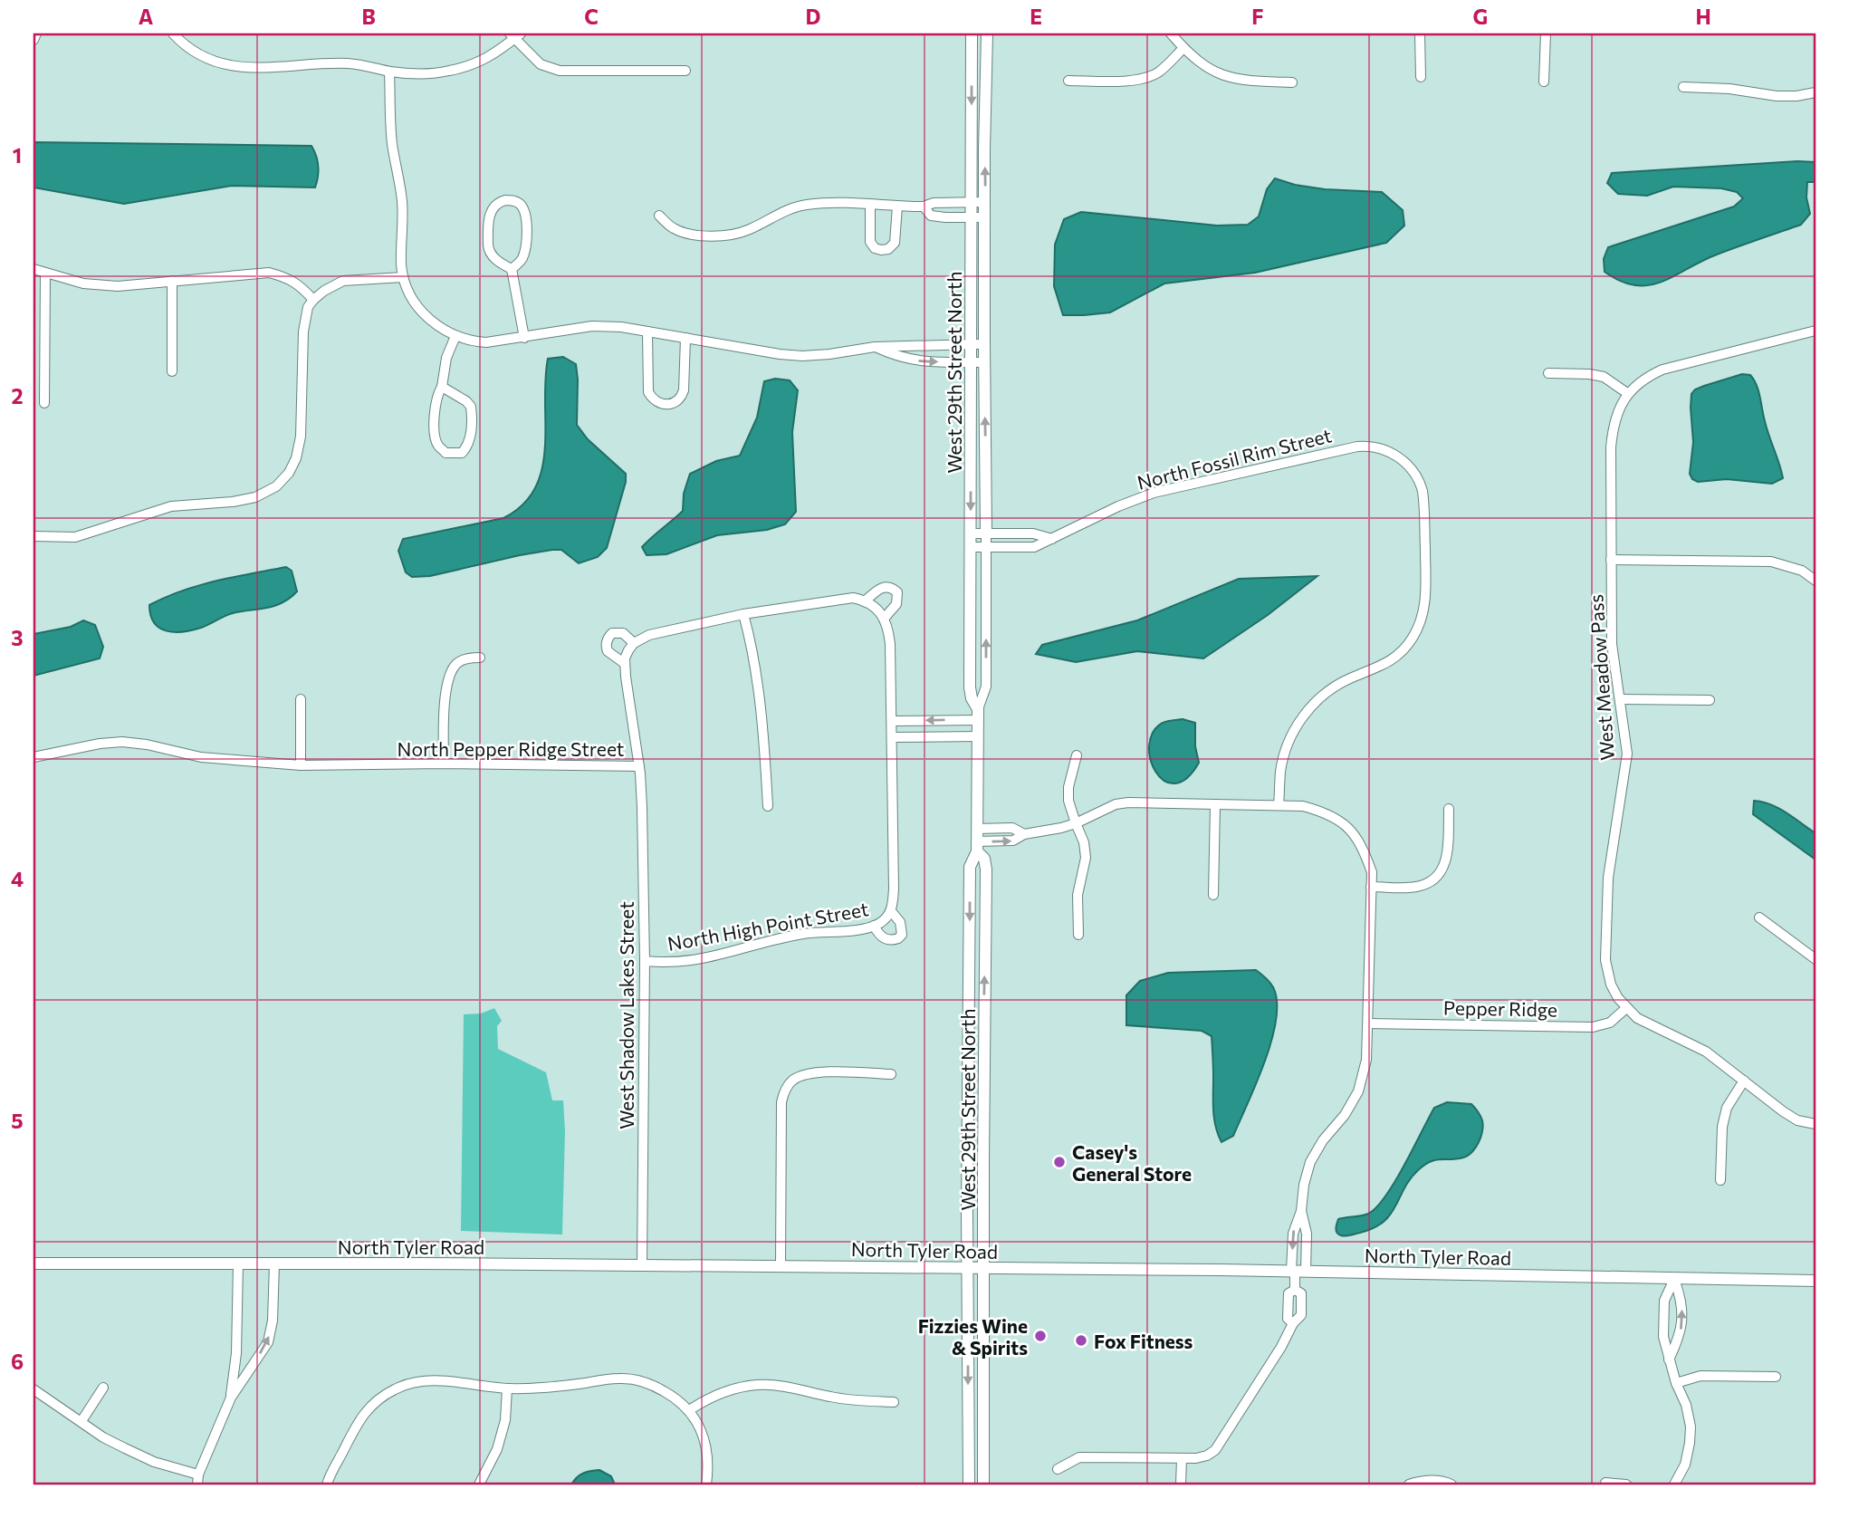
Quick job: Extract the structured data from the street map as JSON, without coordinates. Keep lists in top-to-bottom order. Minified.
{"streets":{"main road":["West 29th Street North","North Tyler Road"],"street":["North Fossil Rim Street","West Meadow Pass","North Pepper Ridge Street","North High Point Street","Pepper Ridge","West Shadow Lakes Street"]},"crossings":[["West 29th Street North","North Fossil Rim Street"],["West 29th Street North","North Tyler Road"],["West Meadow Pass","Pepper Ridge"],["North Pepper Ridge Street","West Shadow Lakes Street"],["North High Point Street","West Shadow Lakes Street"],["West Shadow Lakes Street","North Tyler Road"]],"places":["Casey's General Store","Fizzies Wine & Spirits","Fox Fitness"],"grid":{"columns":["A","B","C","D","E","F","G","H"],"rows":["1","2","3","4","5","6"]}}
